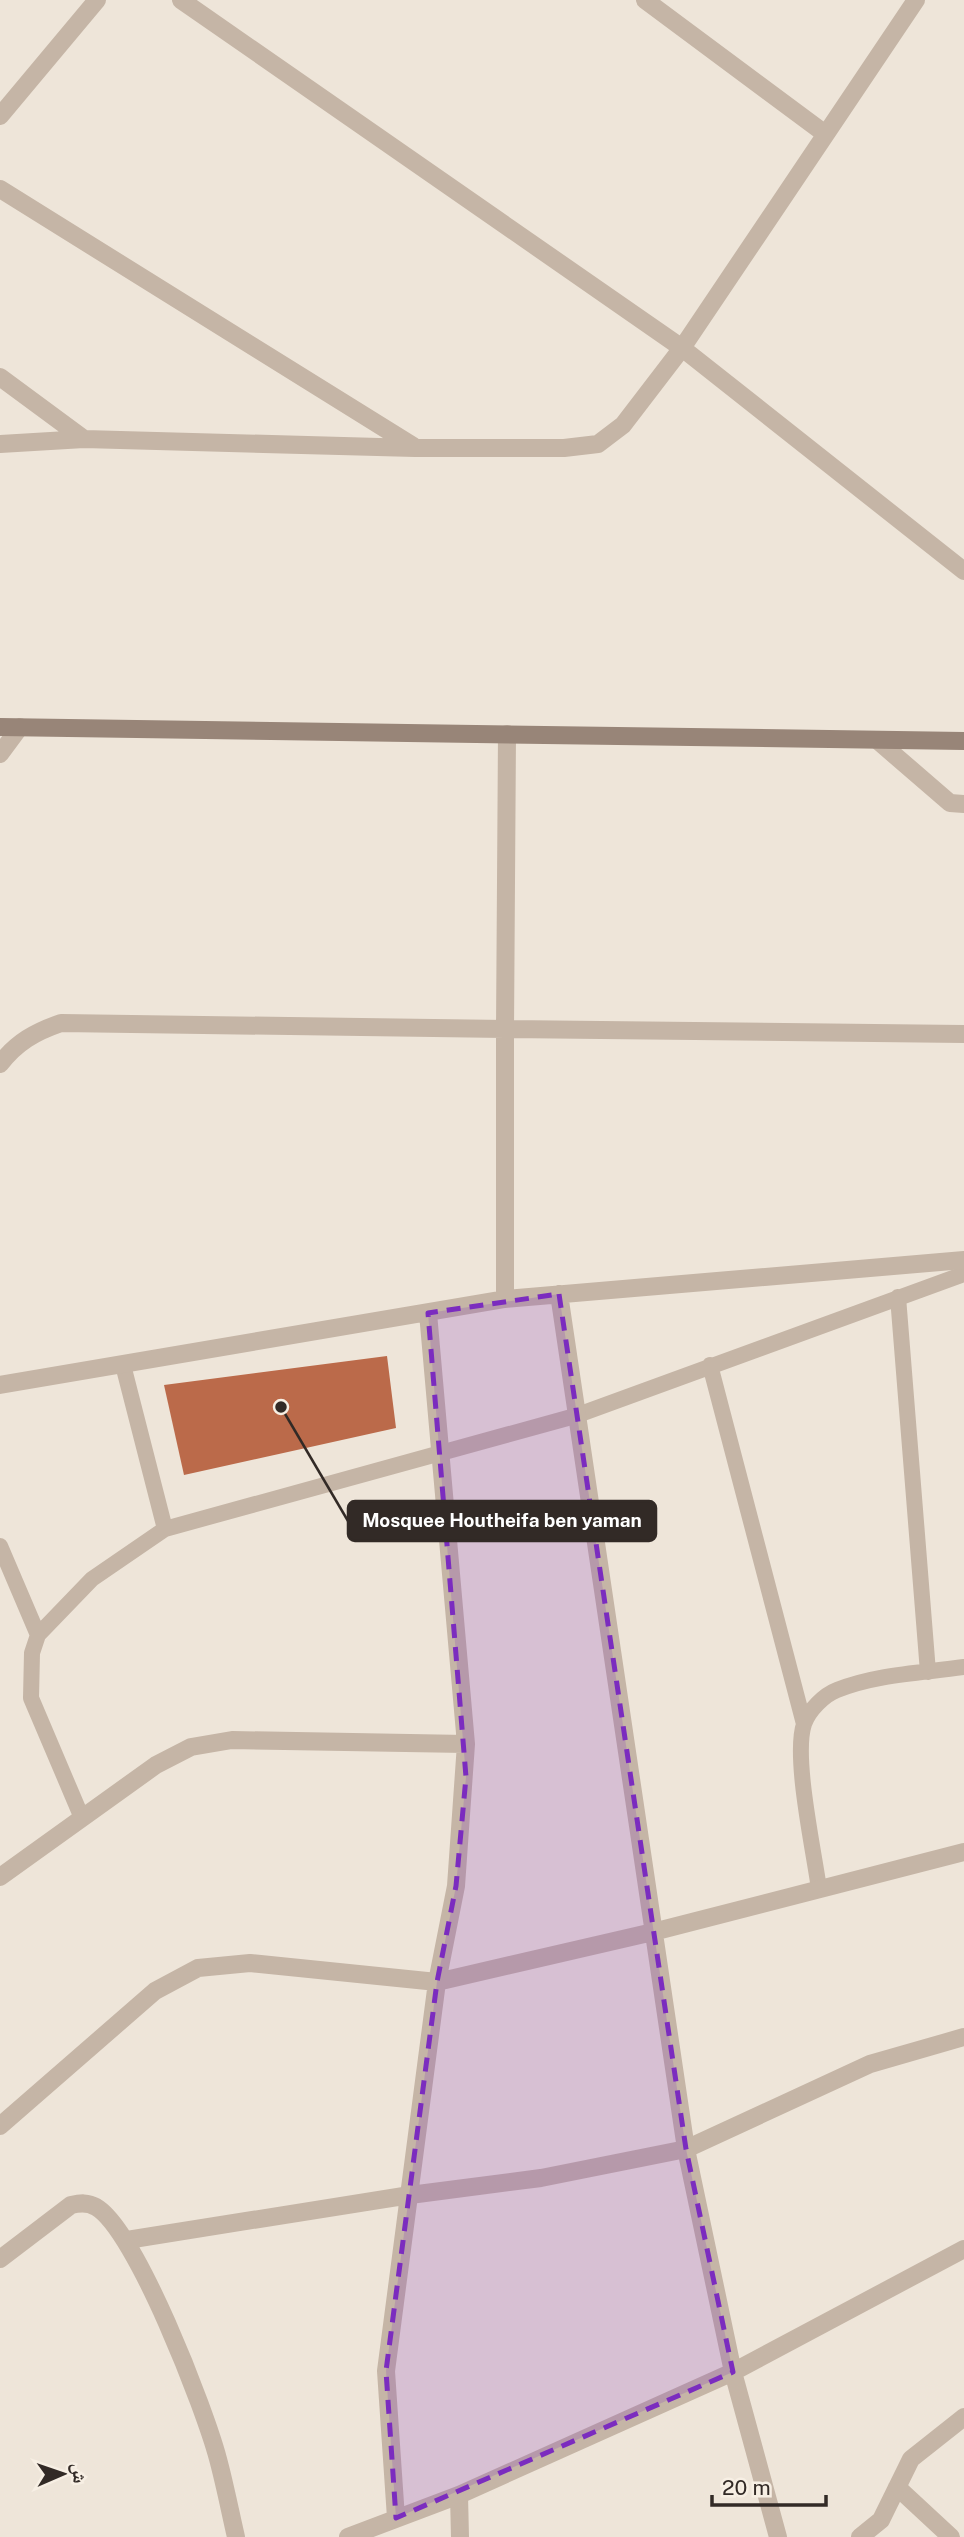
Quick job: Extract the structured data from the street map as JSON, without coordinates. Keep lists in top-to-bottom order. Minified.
{"places":["Mosquee Houtheifa ben yaman"],"scale_bar":"20 m","north":"right"}
